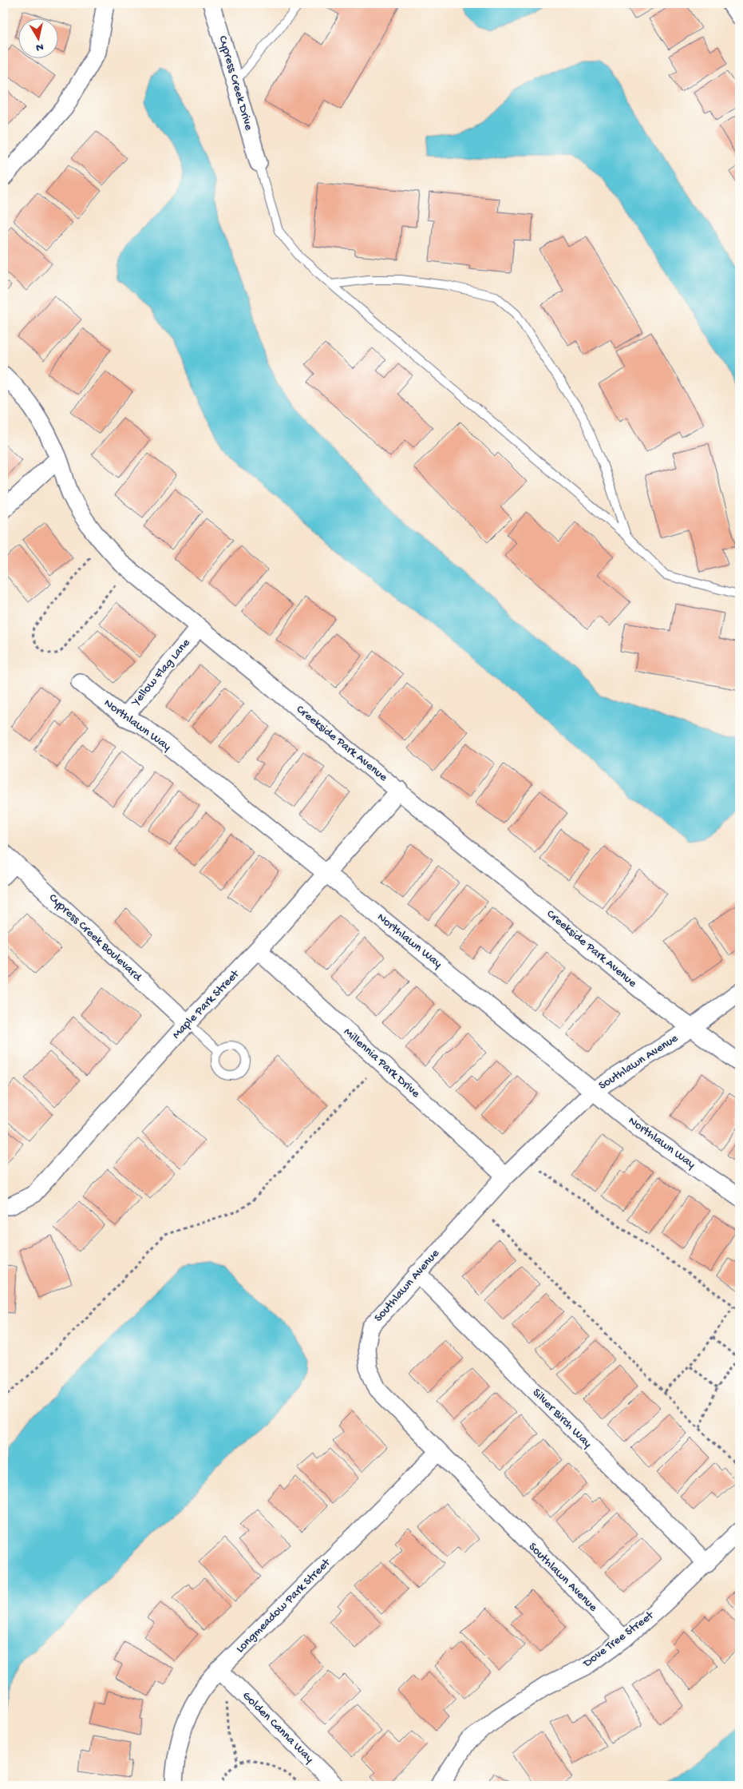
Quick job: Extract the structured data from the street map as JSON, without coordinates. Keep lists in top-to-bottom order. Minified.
{"streets":{"street":["Cypress Creek Drive","Yellow Flag Lane","Northlawn Way","Creekside Park Avenue","Cypress Creek Boulevard","Maple Park Street","Southlawn Avenue","Millennia Park Drive","Silver Birch Way","Longmeadow Park Street","Dove Tree Street","Golden Canna Way"]},"crossings":[["Yellow Flag Lane","Northlawn Way"],["Yellow Flag Lane","Creekside Park Avenue"],["Northlawn Way","Maple Park Street"],["Northlawn Way","Southlawn Avenue"],["Creekside Park Avenue","Maple Park Street"],["Creekside Park Avenue","Southlawn Avenue"],["Cypress Creek Boulevard","Maple Park Street"],["Maple Park Street","Millennia Park Drive"],["Southlawn Avenue","Millennia Park Drive"],["Southlawn Avenue","Silver Birch Way"],["Southlawn Avenue","Longmeadow Park Street"],["Southlawn Avenue","Dove Tree Street"],["Silver Birch Way","Dove Tree Street"],["Longmeadow Park Street","Golden Canna Way"]],"north":"bottom"}
